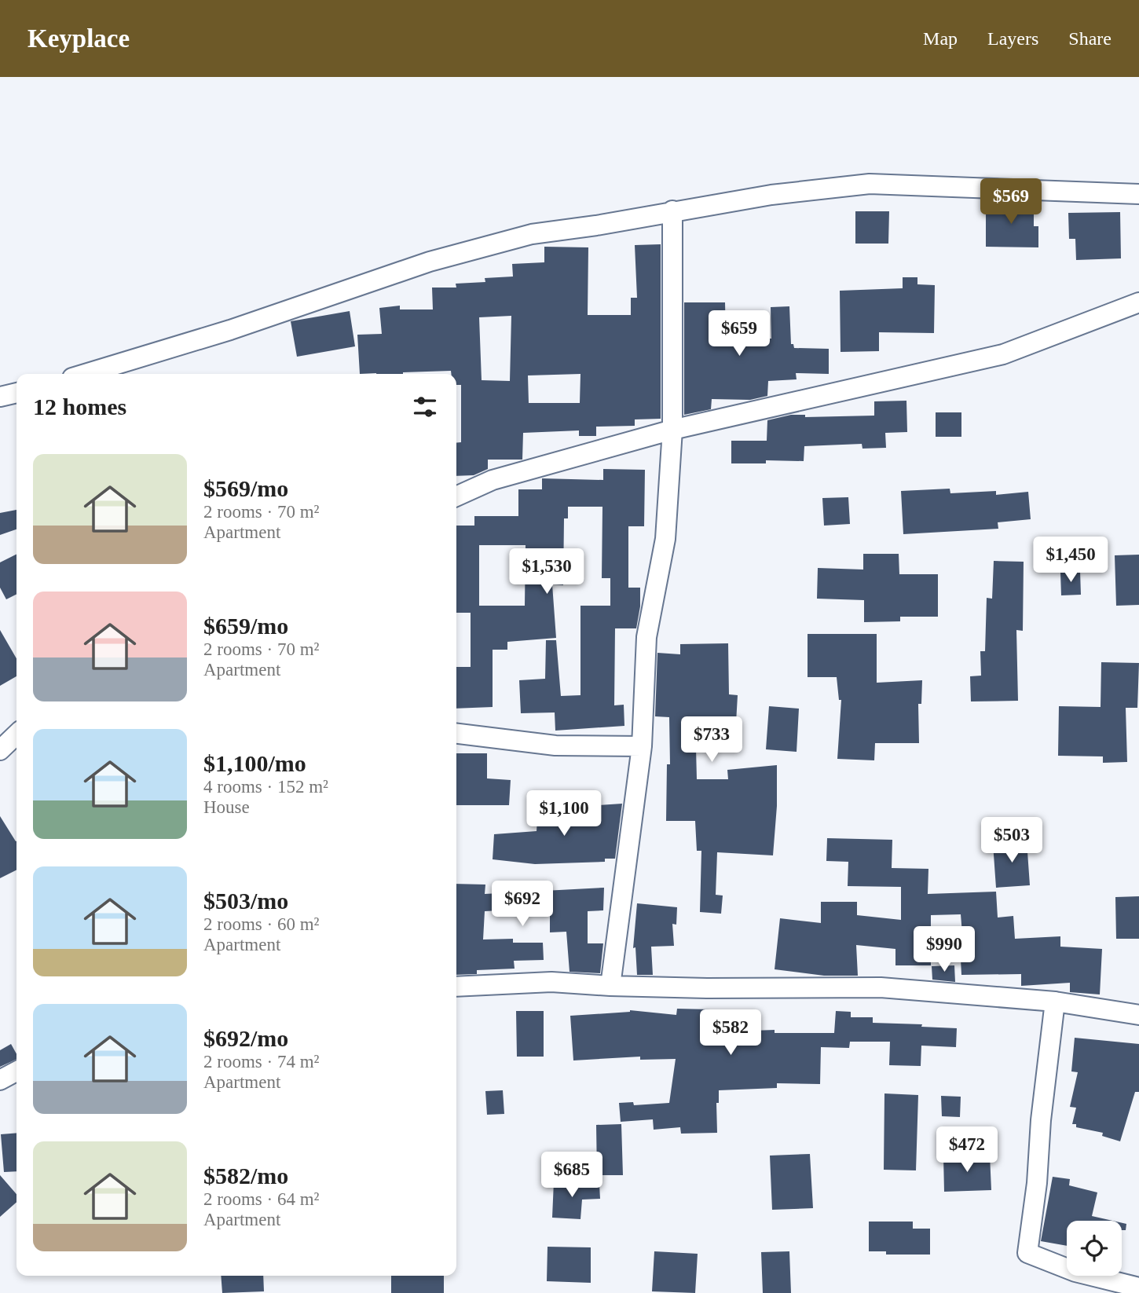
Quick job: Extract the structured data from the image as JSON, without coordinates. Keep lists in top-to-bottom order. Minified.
{"page":{"header":"Keyplace","nav":["Map","Layers","Share"],"price":["$569","$659","$1,450","$1,530","$733","$1,100","$503","$692","$990","$582","$472","$685"],"heading":"12 homes","list":[{"name":"$569/mo","note":"2 rooms · 70 m² · Apartment"},{"name":"$659/mo","note":"2 rooms · 70 m² · Apartment"},{"name":"$1,100/mo","note":"4 rooms · 152 m² · House"},{"name":"$503/mo","note":"2 rooms · 60 m² · Apartment"},{"name":"$692/mo","note":"2 rooms · 74 m² · Apartment"},{"name":"$582/mo","note":"2 rooms · 64 m² · Apartment"}]}}
